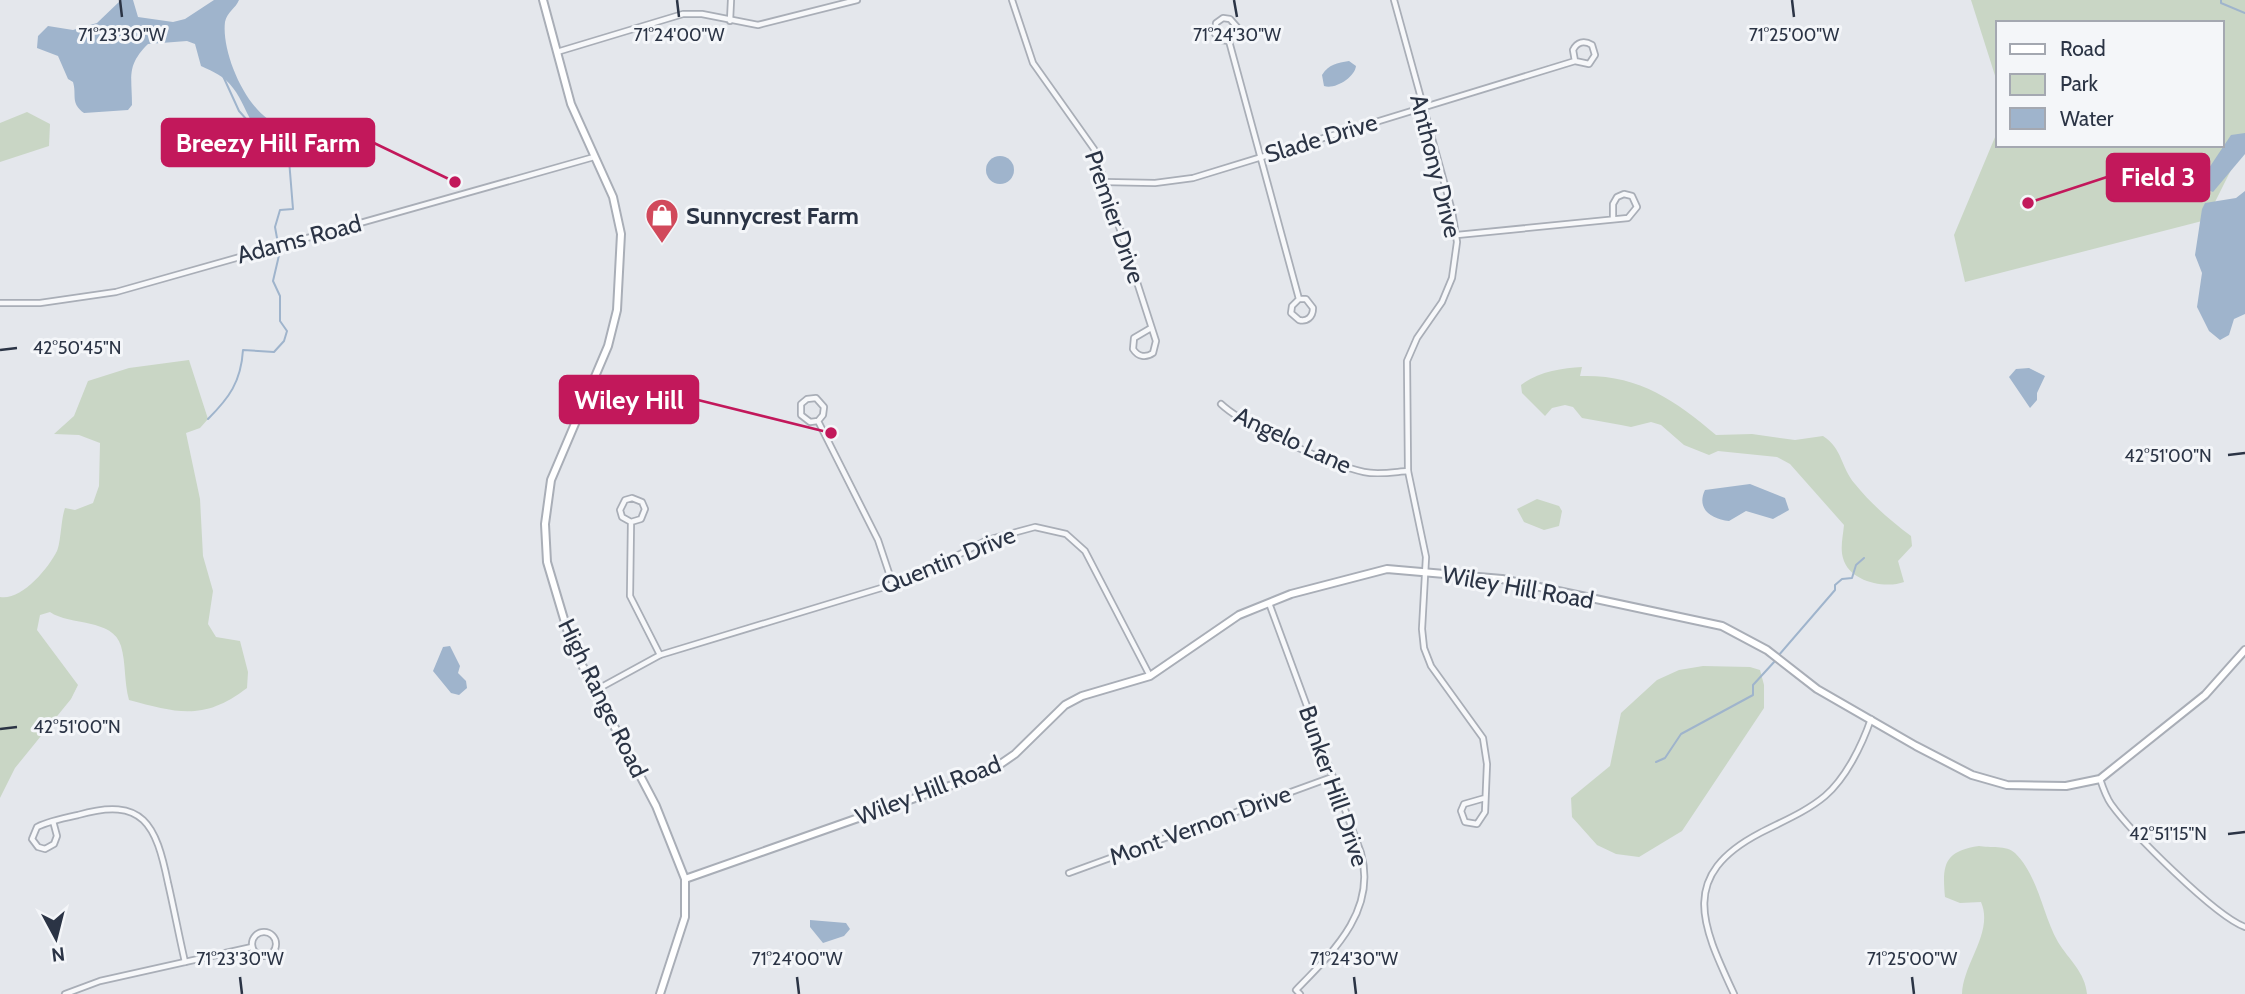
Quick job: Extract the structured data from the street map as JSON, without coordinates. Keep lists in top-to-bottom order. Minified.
{"streets":{"street":["Slade Drive","Anthony Drive","Premier Drive","Adams Road","Angelo Lane","Quentin Drive","Wiley Hill Road","High Range Road","Bunker Hill Drive","Mont Vernon Drive"]},"crossings":[["Slade Drive","Anthony Drive"],["Slade Drive","Premier Drive"],["Anthony Drive","Angelo Lane"],["Anthony Drive","Wiley Hill Road"],["Adams Road","High Range Road"],["Quentin Drive","Wiley Hill Road"],["Quentin Drive","High Range Road"],["Wiley Hill Road","High Range Road"],["Wiley Hill Road","Bunker Hill Drive"],["Bunker Hill Drive","Mont Vernon Drive"]],"places":{"other":["Breezy Hill Farm","Field 3","Wiley Hill"],"shop":["Sunnycrest Farm"]},"legend":["Road","Park","Water"],"north":"bottom","coordinates":["71°23'30\"W","71°24'00\"W","71°24'30\"W","71°25'00\"W","42°50'45\"N","42°51'00\"N","42°51'15\"N"]}
